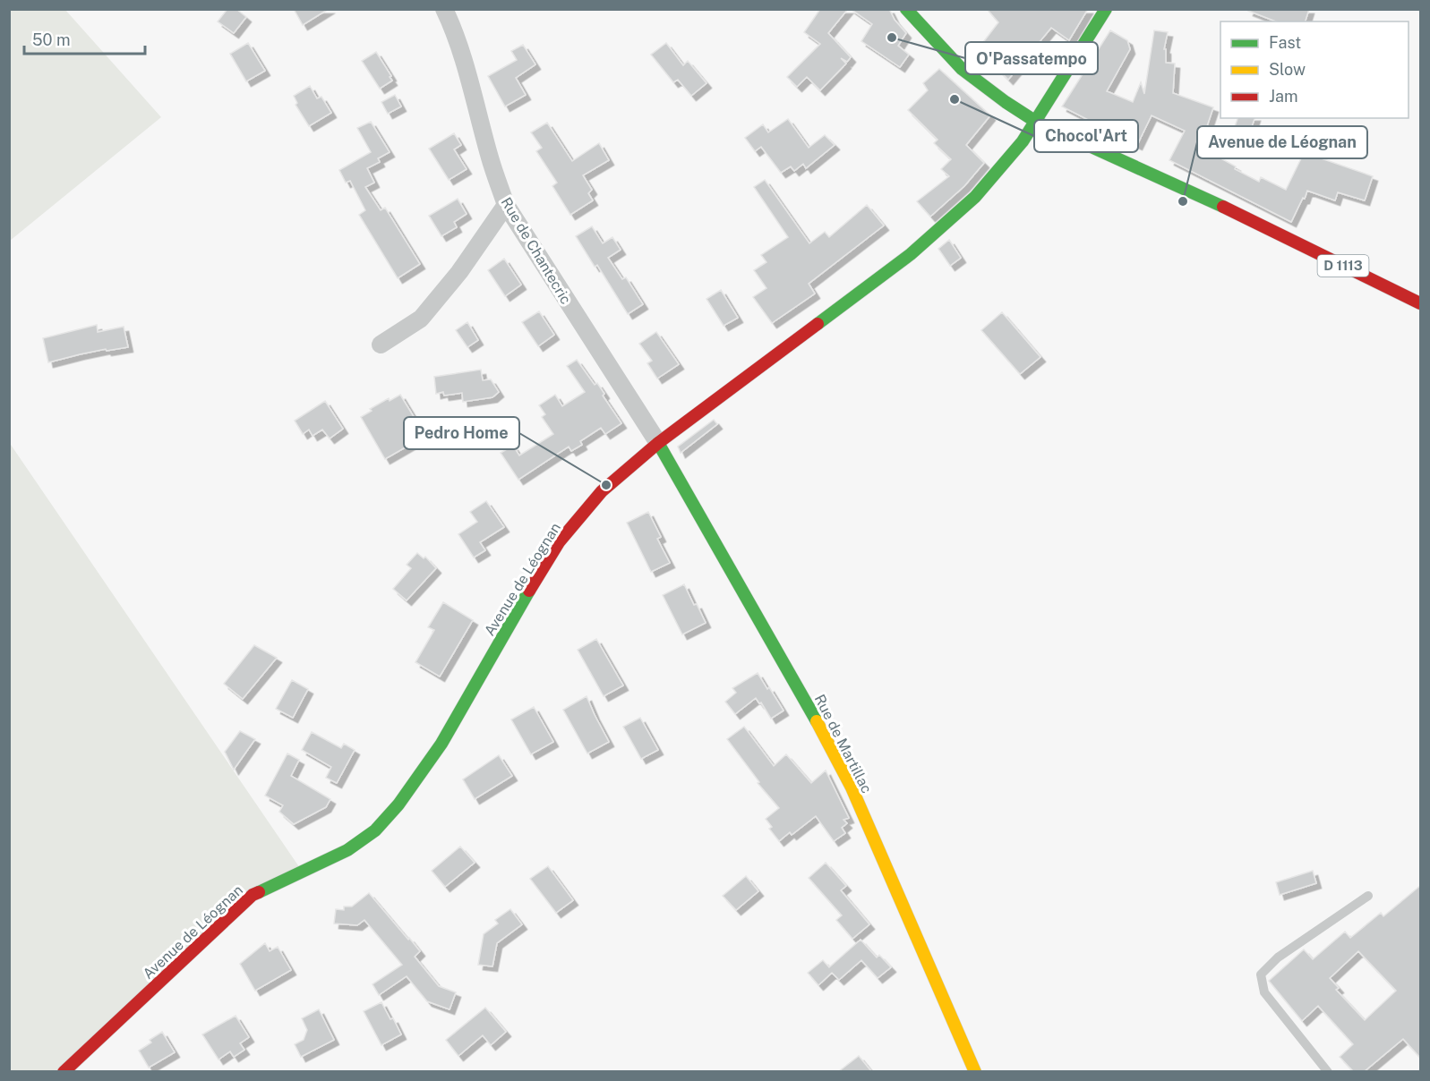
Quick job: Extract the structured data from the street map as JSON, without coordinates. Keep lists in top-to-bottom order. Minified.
{"streets":{"street":["Rue de Chantecric","D 1113","Avenue de Léognan","Rue de Martillac"]},"crossings":[["Rue de Chantecric","Avenue de Léognan"],["Rue de Chantecric","Rue de Martillac"],["D 1113","Avenue de Léognan"],["Avenue de Léognan","Rue de Martillac"]],"places":["O'Passatempo","Chocol'Art","Avenue de Léognan","Pedro Home"],"legend":["Fast","Slow","Jam"],"scale_bar":"50 m"}
